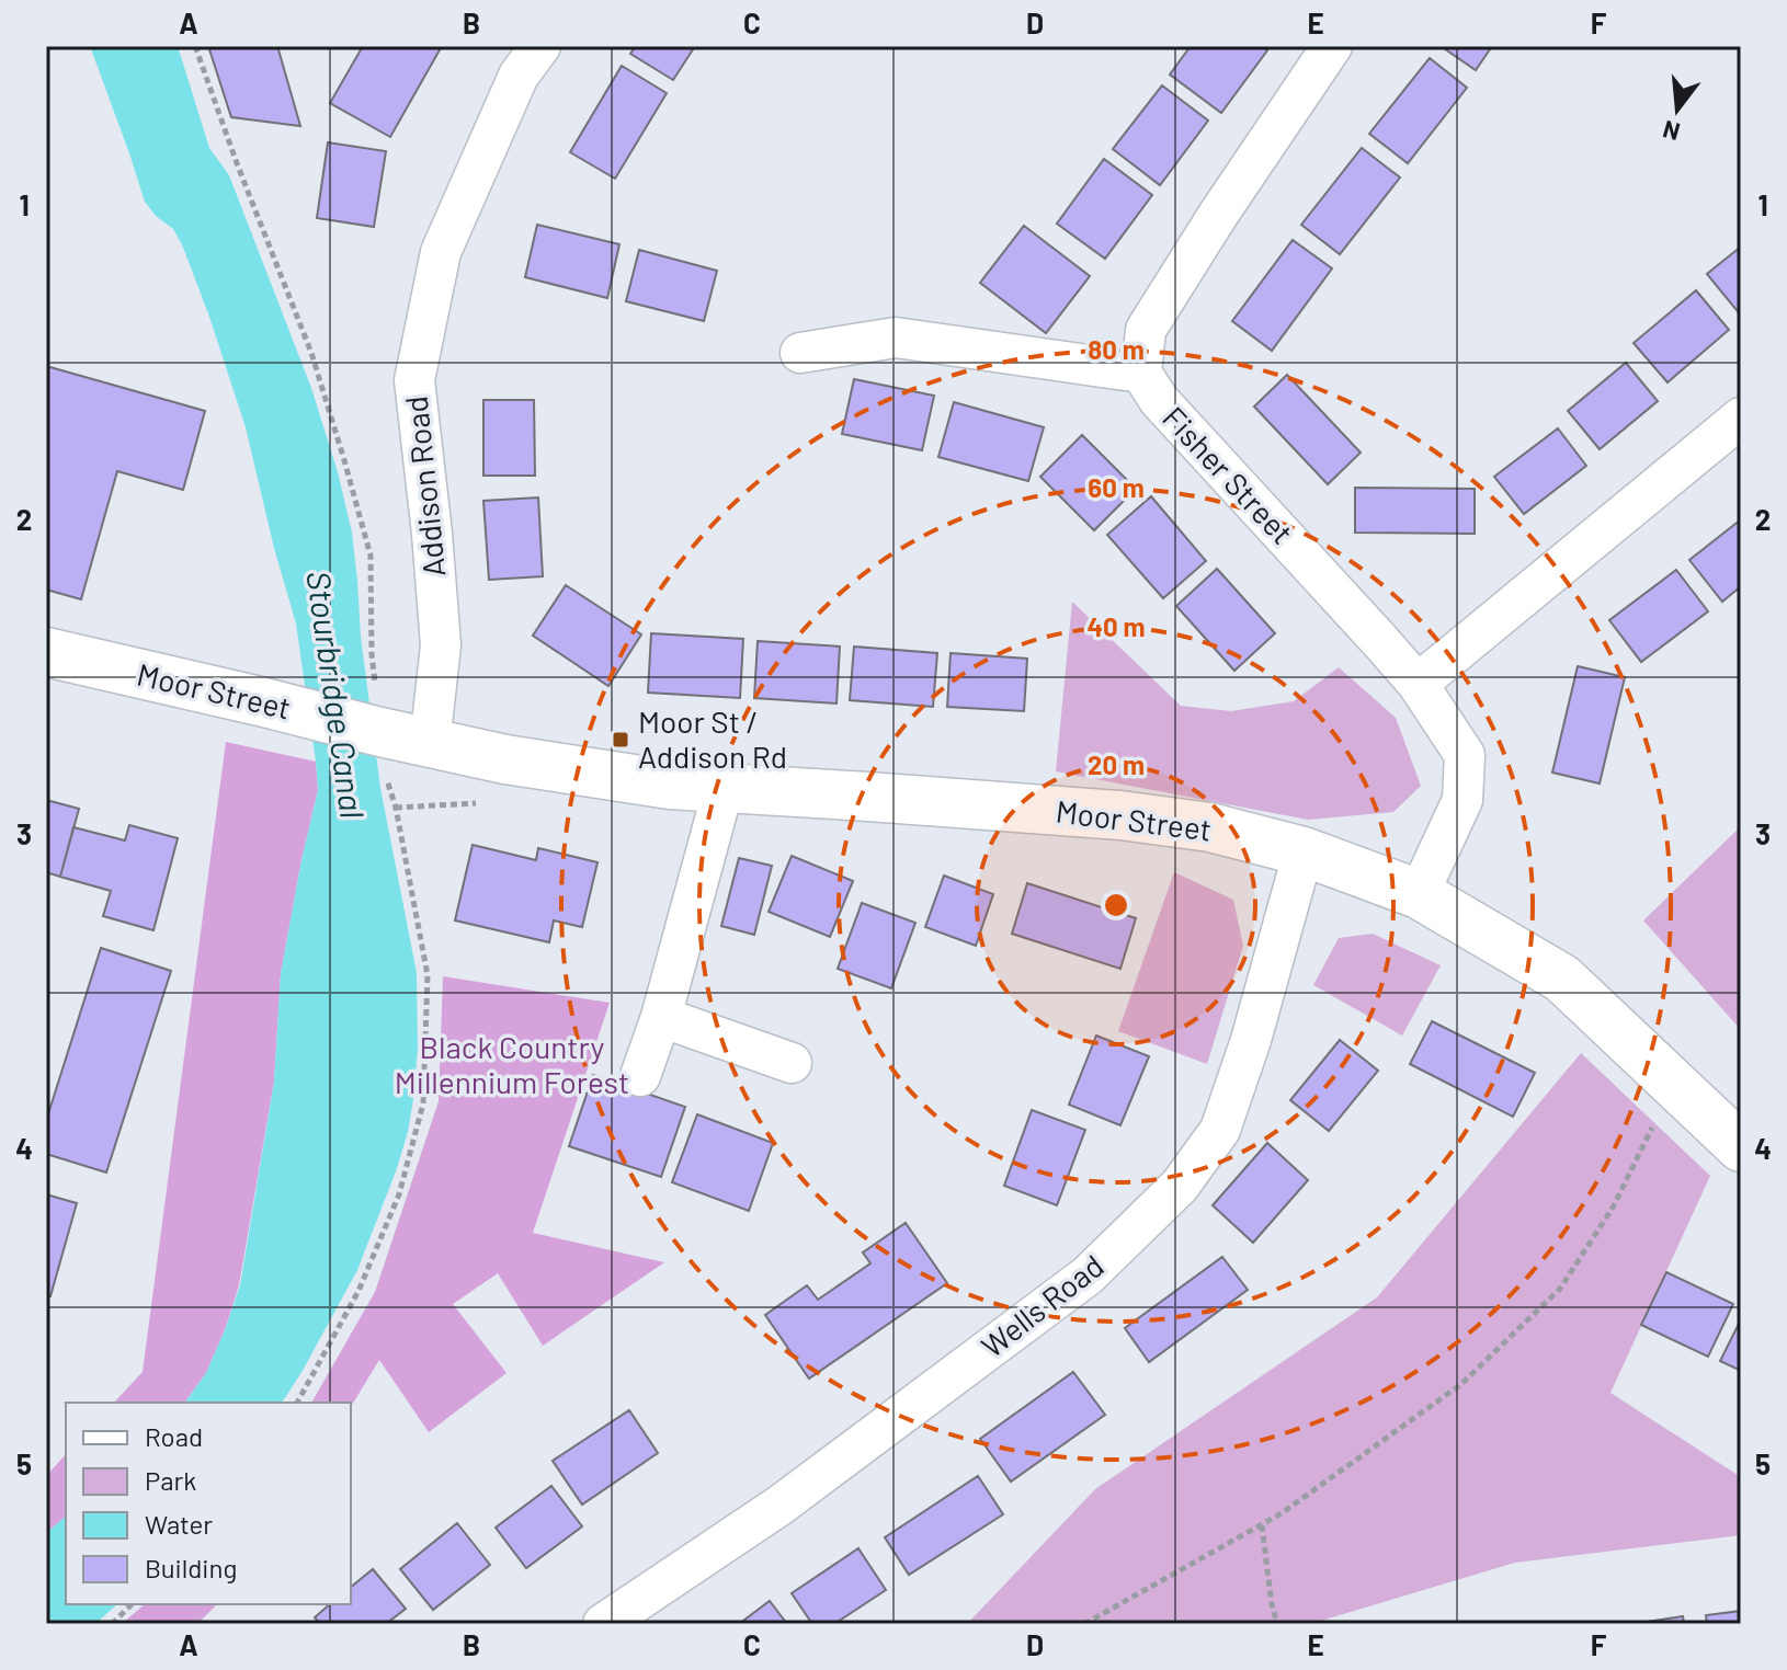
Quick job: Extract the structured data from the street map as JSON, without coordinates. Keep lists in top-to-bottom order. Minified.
{"streets":{"street":["Fisher Street","Addison Road","Moor Street","Wells Road"]},"crossings":[["Fisher Street","Moor Street"],["Addison Road","Moor Street"],["Moor Street","Wells Road"]],"water":["Stourbridge Canal"],"parks":["Black Country Millennium Forest"],"places":{"transit":["Moor St / Addison Rd"]},"legend":["Road","Park","Water","Building"],"north":"bottom","grid":{"columns":["A","B","C","D","E","F"],"rows":["1","2","3","4","5"]},"rings":["80 m","60 m","40 m","20 m"]}
